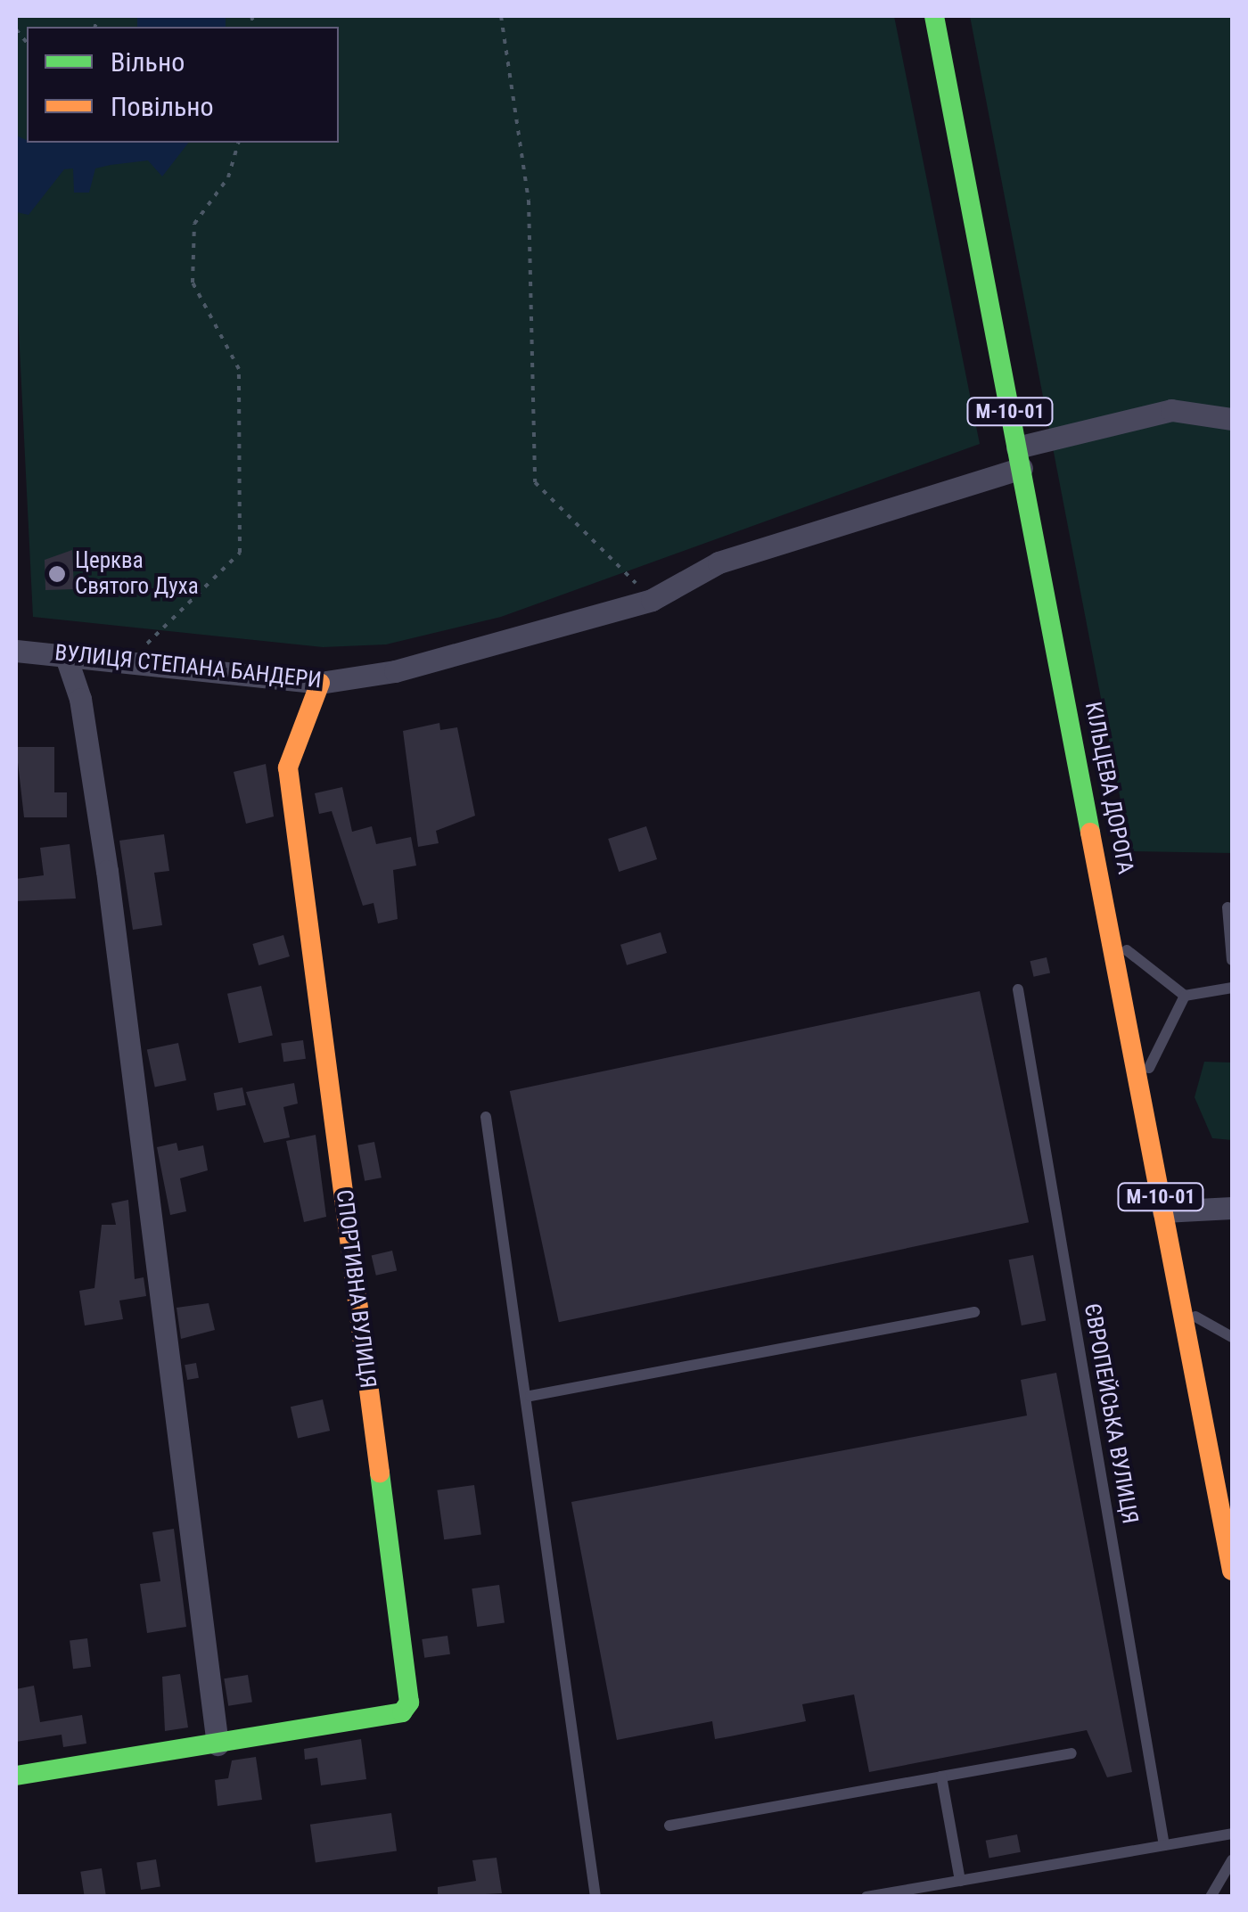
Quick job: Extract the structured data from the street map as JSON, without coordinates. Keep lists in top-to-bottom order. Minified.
{"streets":{"main road":["М-10-01","КІЛЬЦЕВА ДОРОГА","СПОРТИВНА ВУЛИЦЯ"],"street":["ВУЛИЦЯ СТЕПАНА БАНДЕРИ"],"lane":["ЄВРОПЕЙСЬКА ВУЛИЦЯ"]},"crossings":[["ВУЛИЦЯ СТЕПАНА БАНДЕРИ","КІЛЬЦЕВА ДОРОГА"],["ВУЛИЦЯ СТЕПАНА БАНДЕРИ","СПОРТИВНА ВУЛИЦЯ"]],"places":["Церква Святого Духа"],"legend":["Вільно","Повільно"]}
